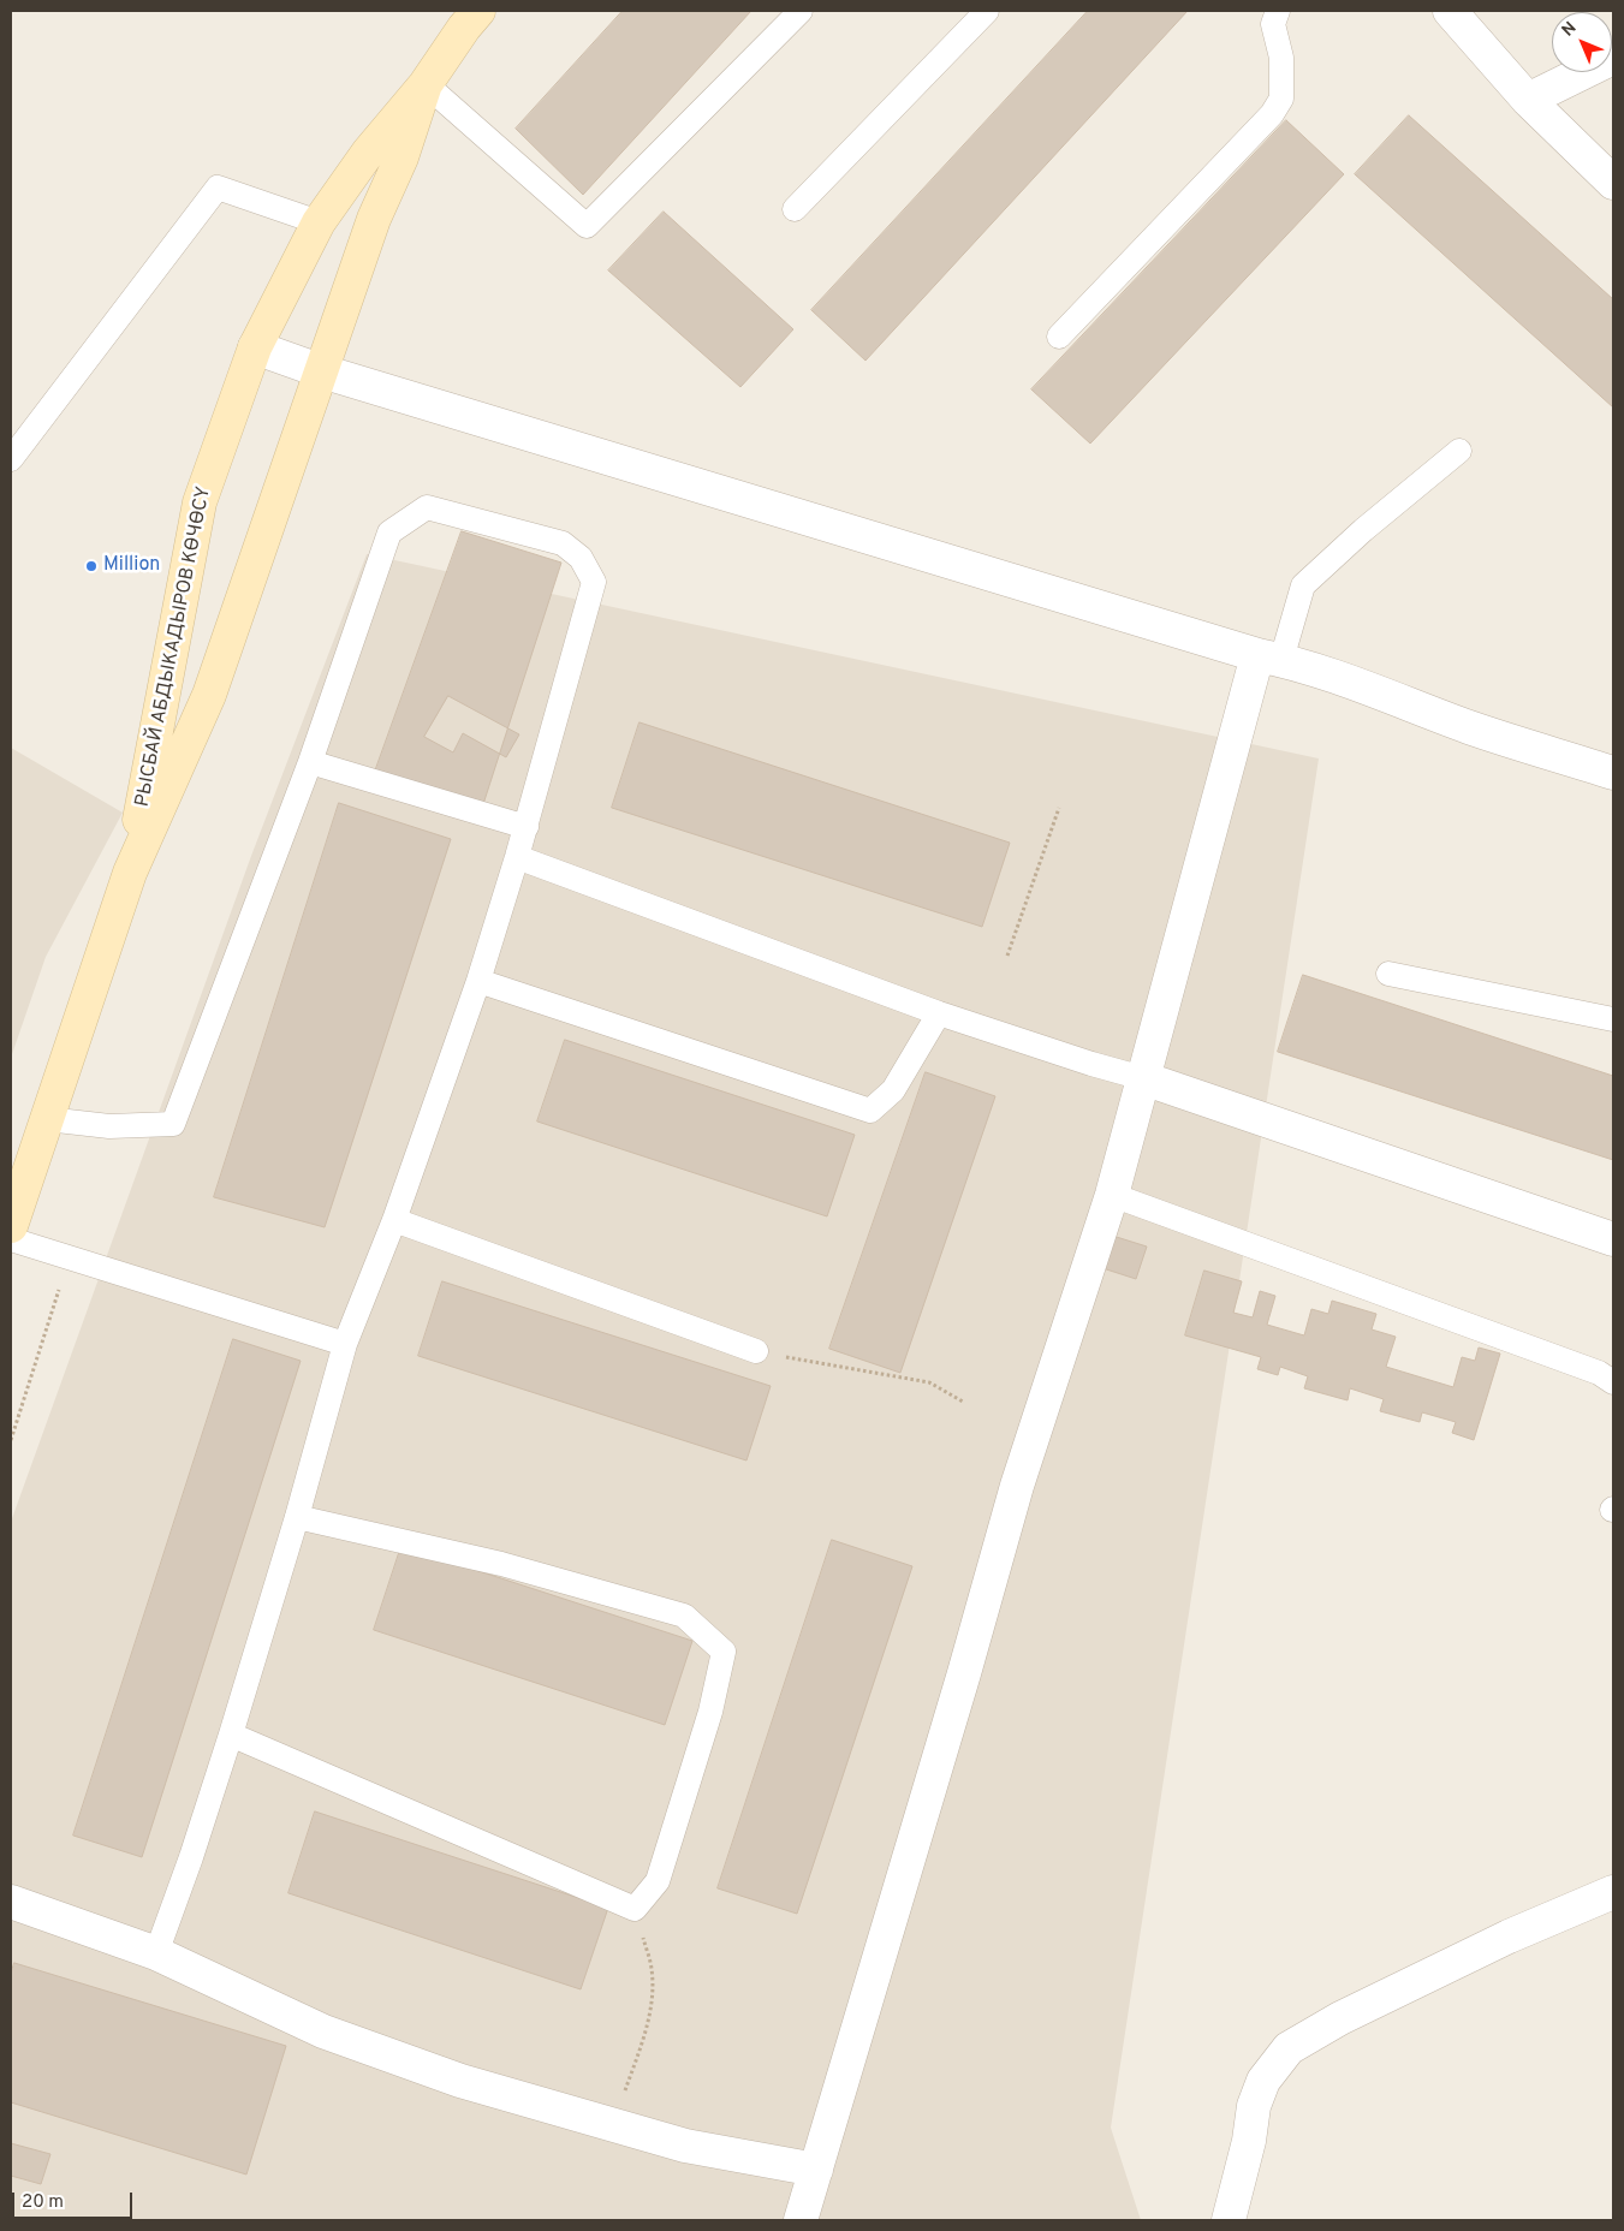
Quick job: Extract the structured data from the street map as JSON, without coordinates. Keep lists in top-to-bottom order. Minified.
{"streets":{"main road":["РЫСБАЙ АБДЫКАДЫРОВ КӨЧӨСҮ"]},"places":["Million"],"scale_bar":"20 m","north":"top left"}
